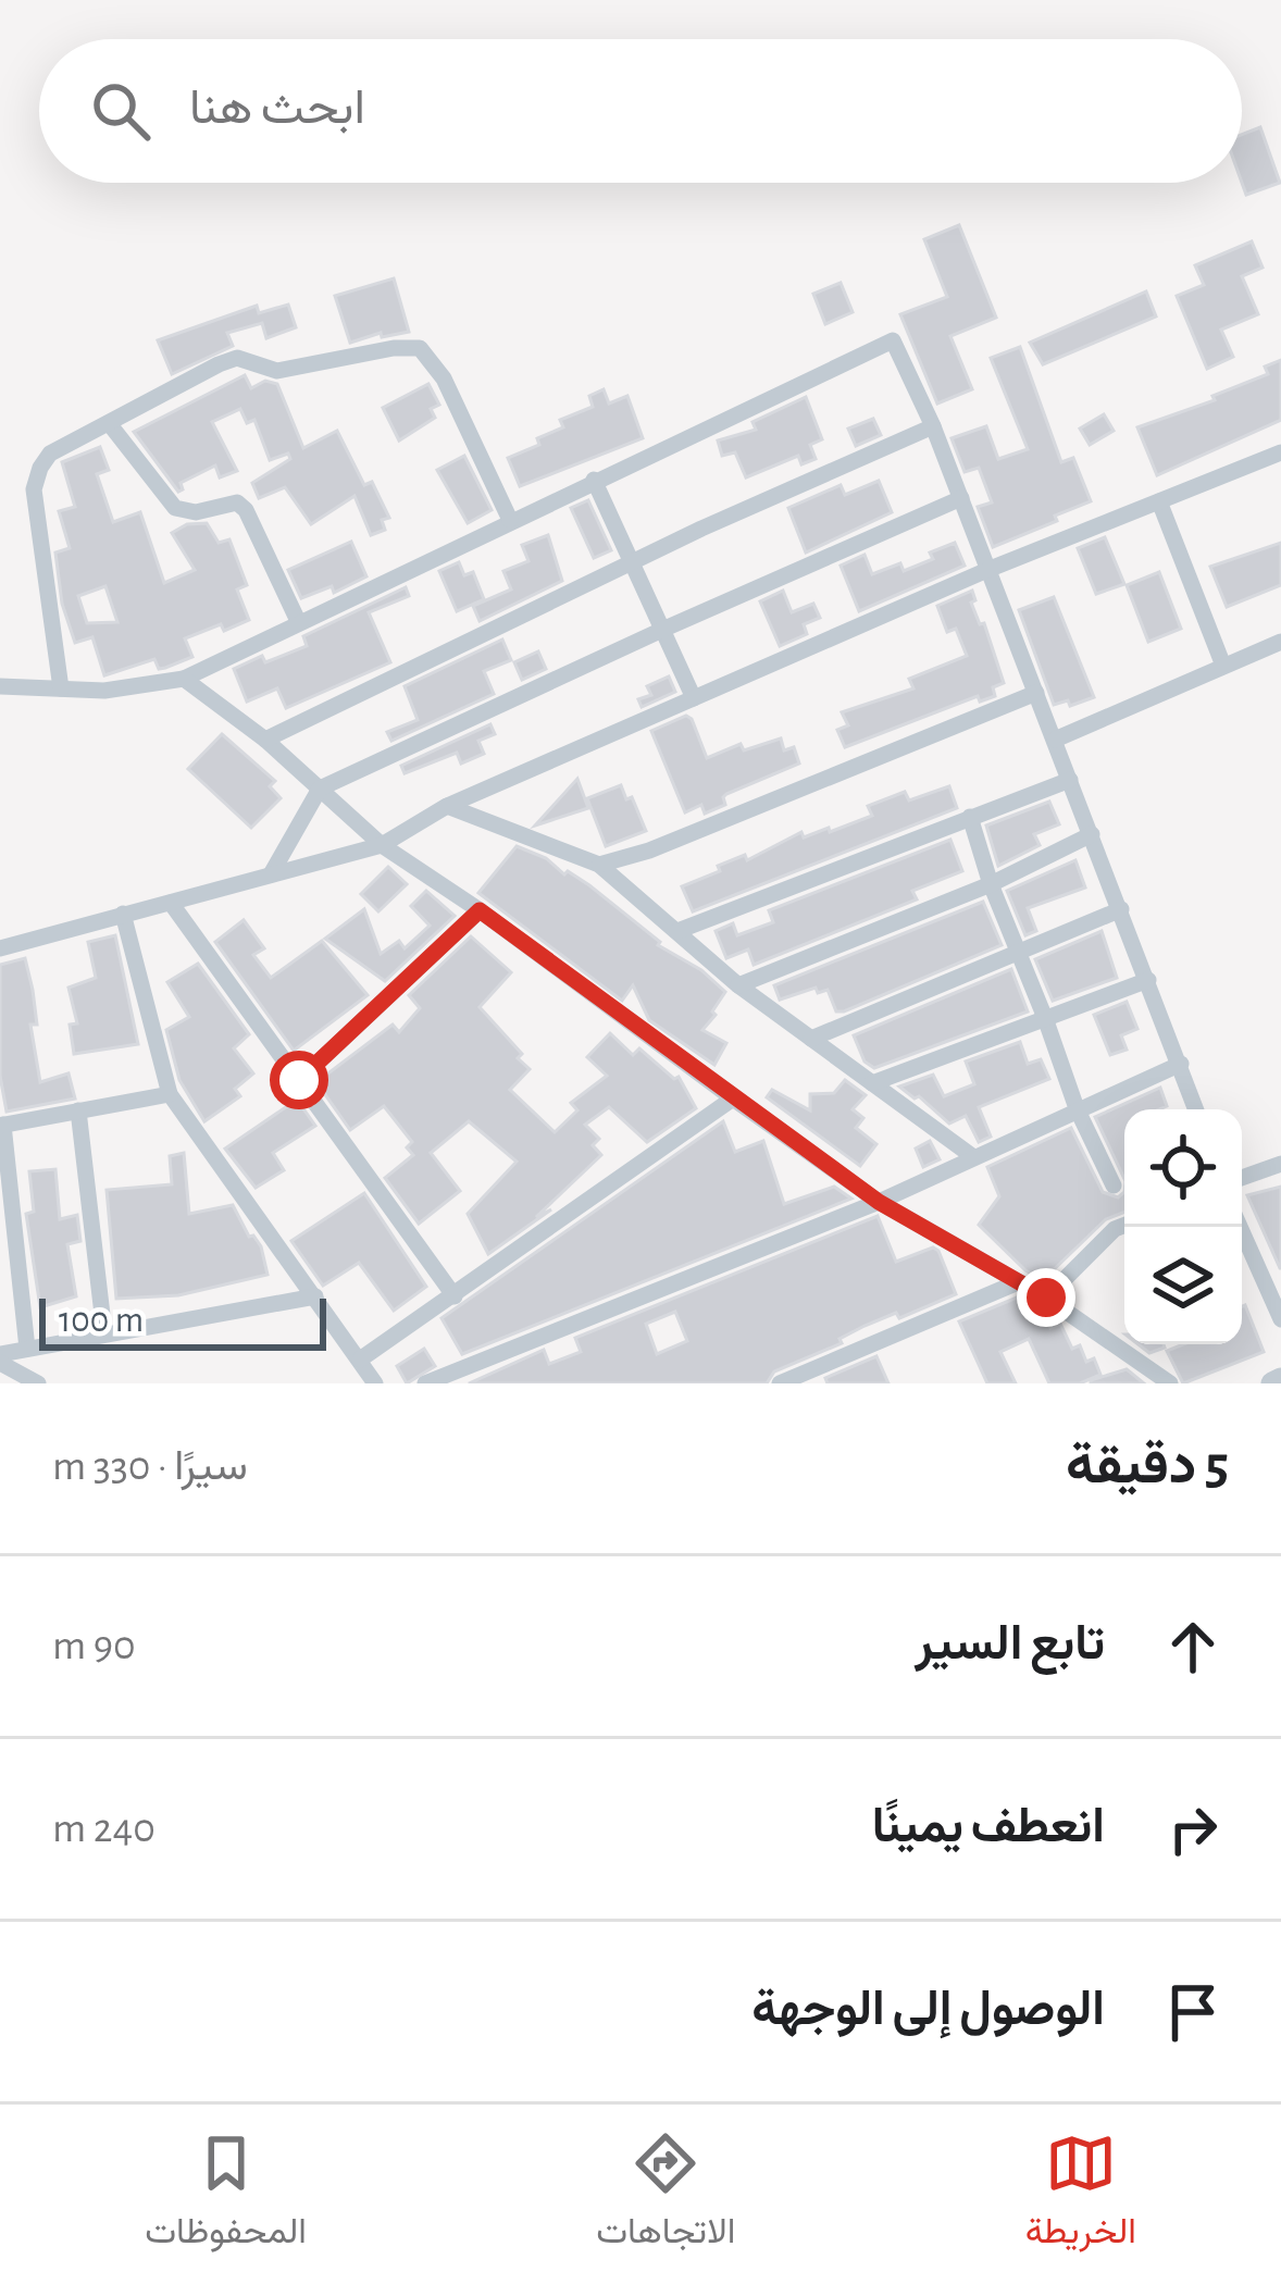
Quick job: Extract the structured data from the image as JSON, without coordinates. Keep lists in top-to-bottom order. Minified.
{"scale_bar":"100 m","page":{"search":"ابحث هنا","scale":"100 m","heading":["5 دقيقة","سيرًا · 330 m"],"list":[["تابع السير","90 m"],["انعطف يمينًا","240 m"],"الوصول إلى الوجهة"],"nav":["الخريطة","الاتجاهات","المحفوظات"]}}
